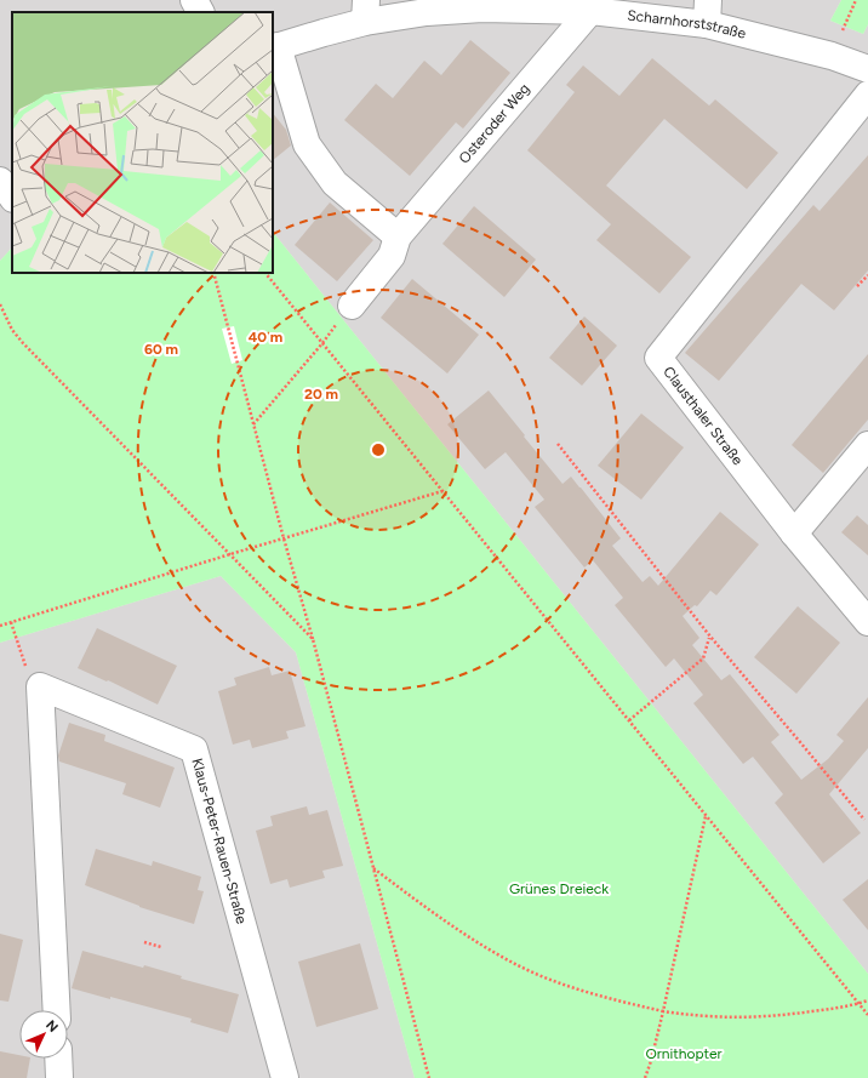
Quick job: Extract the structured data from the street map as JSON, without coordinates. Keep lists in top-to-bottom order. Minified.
{"streets":{"street":["Scharnhorststraße","Osteroder Weg","Clausthaler Straße","Klaus-Peter-Rauen-Straße"]},"crossings":[["Scharnhorststraße","Osteroder Weg"]],"parks":["Grünes Dreieck","Ornithopter"],"north":"top right","rings":["40 m","60 m","20 m"]}
